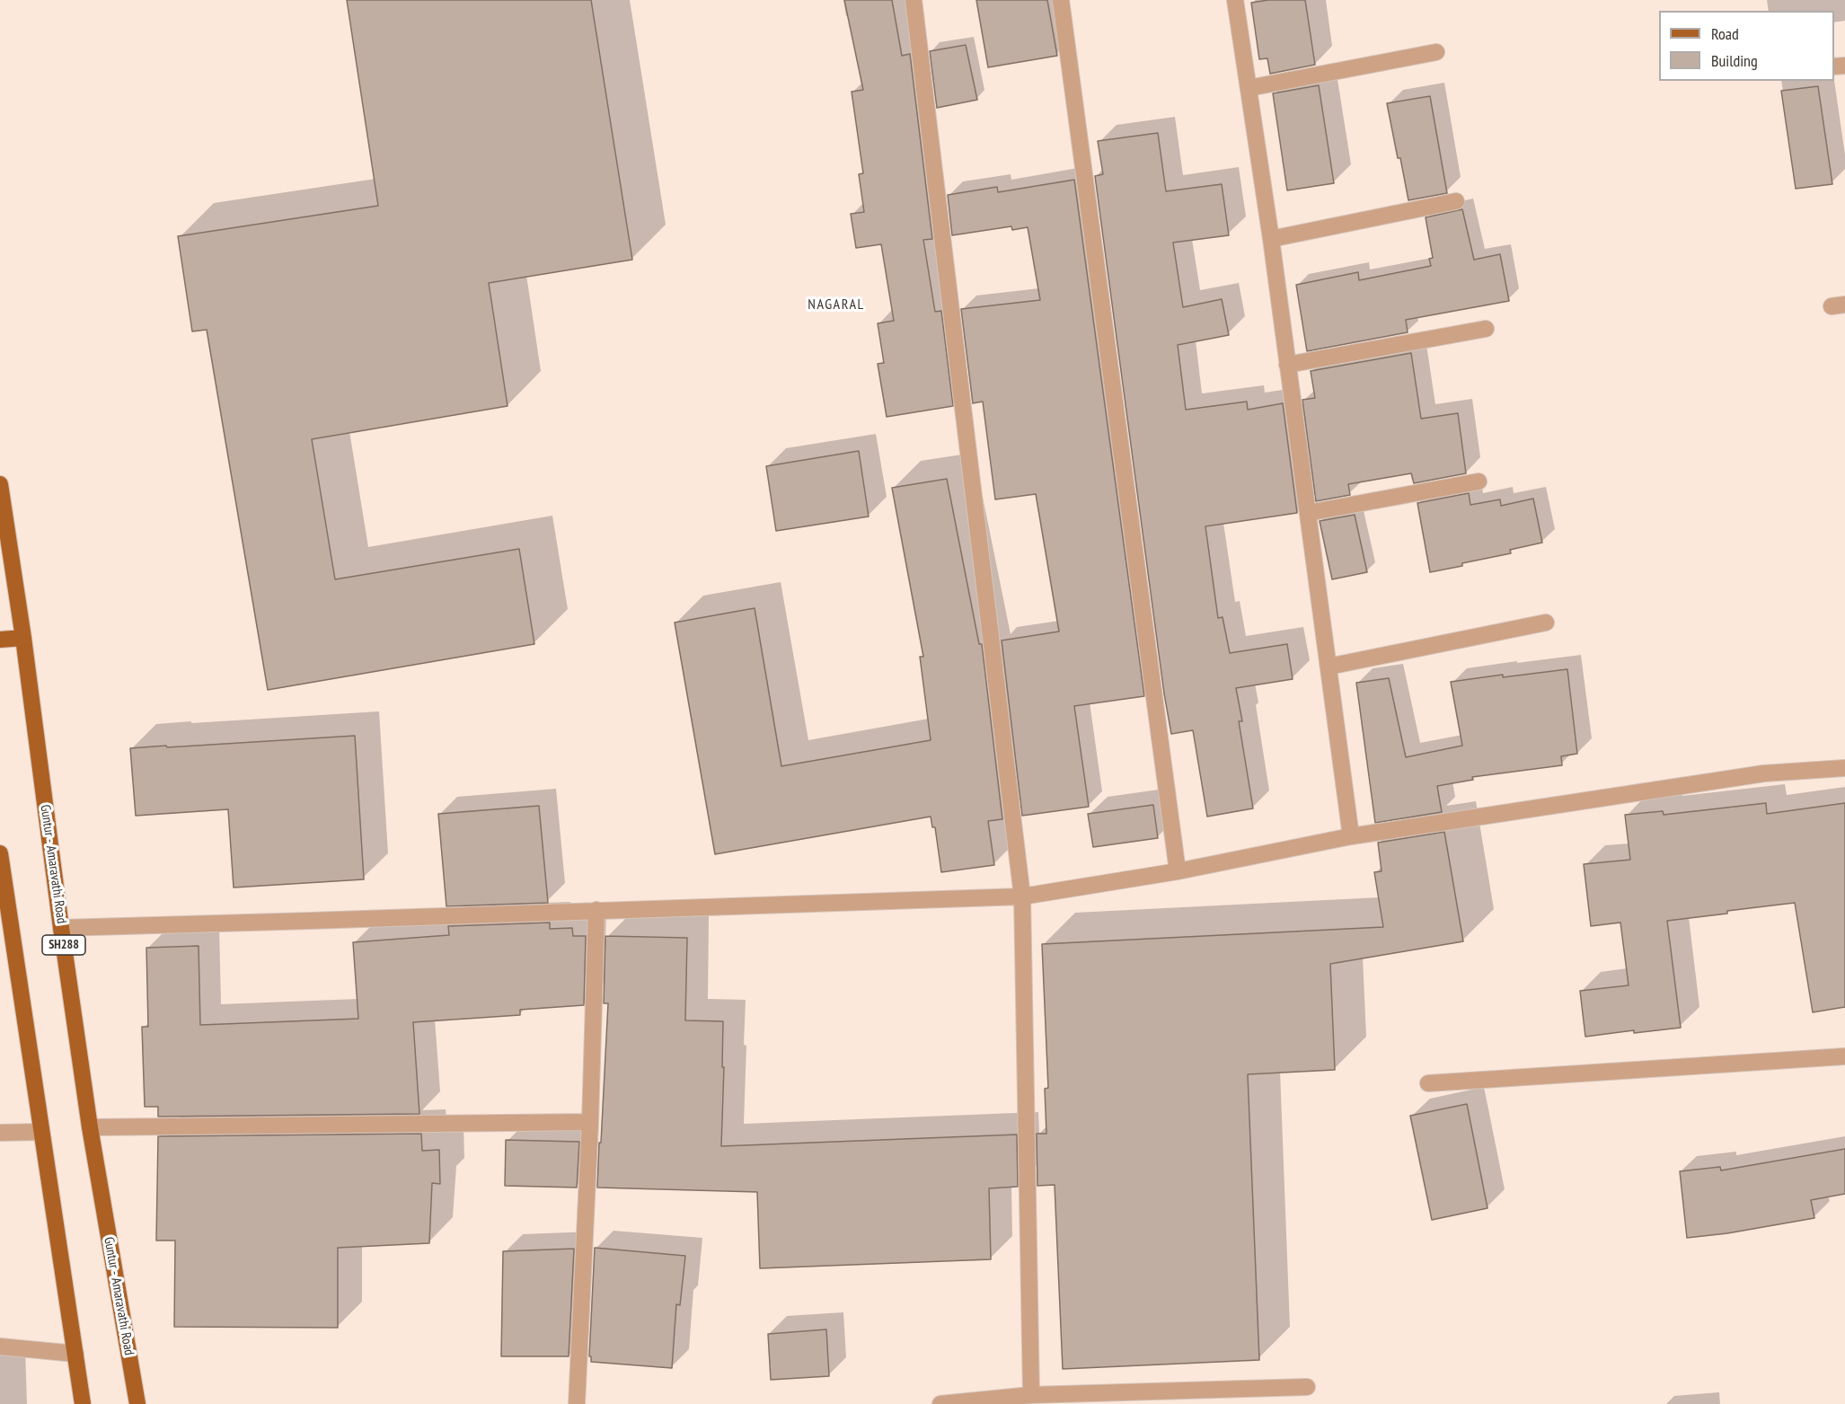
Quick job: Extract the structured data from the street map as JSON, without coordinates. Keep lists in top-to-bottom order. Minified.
{"streets":{"main road":["Guntur - Amaravathi Road","SH288"]},"districts":["NAGARAL"],"legend":["Road","Building"]}
